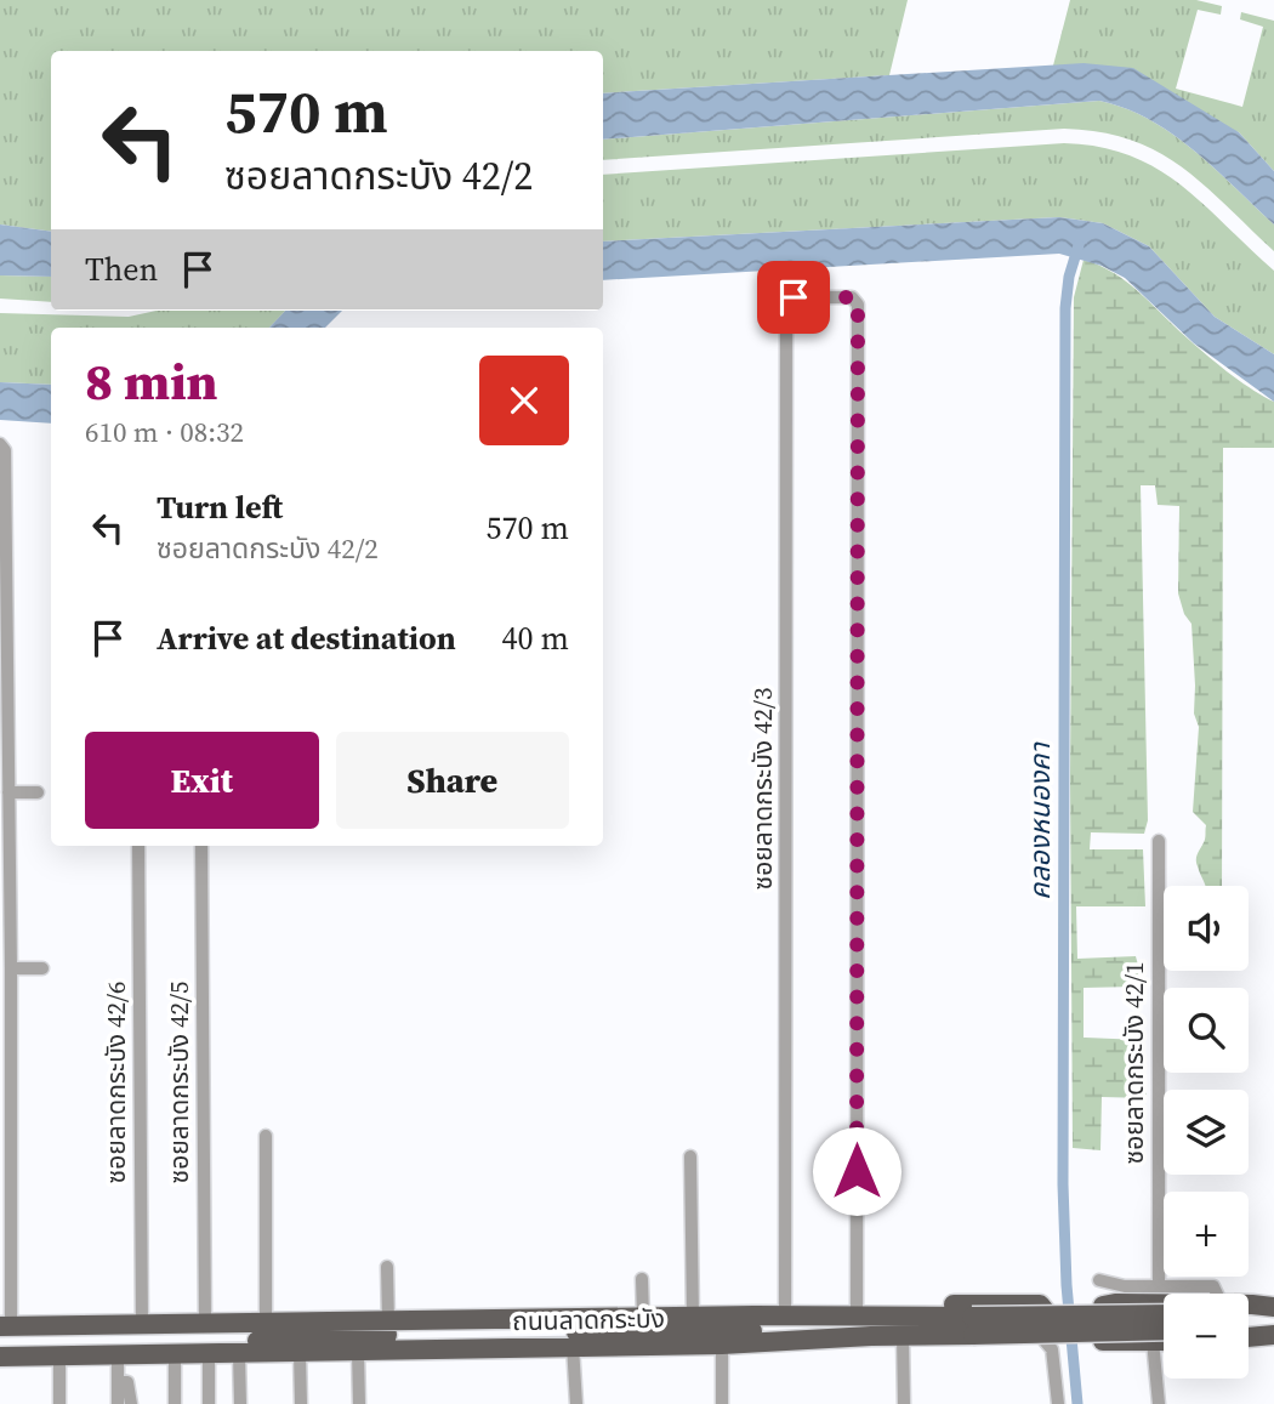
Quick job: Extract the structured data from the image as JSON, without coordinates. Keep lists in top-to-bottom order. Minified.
{"streets":{"main road":["ถนนลาดกระบัง"],"street":["ซอยลาดกระบัง 42/3","ซอยลาดกระบัง 42/1","ซอยลาดกระบัง 42/6","ซอยลาดกระบัง 42/5"]},"crossings":[["ซอยลาดกระบัง 42/3","ถนนลาดกระบัง"],["ซอยลาดกระบัง 42/6","ถนนลาดกระบัง"],["ซอยลาดกระบัง 42/5","ถนนลาดกระบัง"]],"water":["คลองหนองคา"],"page":{"turn":["570 m","ซอยลาดกระบัง 42/2"],"then":"Then","heading":["8 min","610 m · 08:32"],"list":[{"name":"Turn left","note":"ซอยลาดกระบัง 42/2","value":"570 m"},{"name":"Arrive at destination","value":"40 m"}],"buttons":["Exit","Share"],"map_buttons":["+","−"]}}
